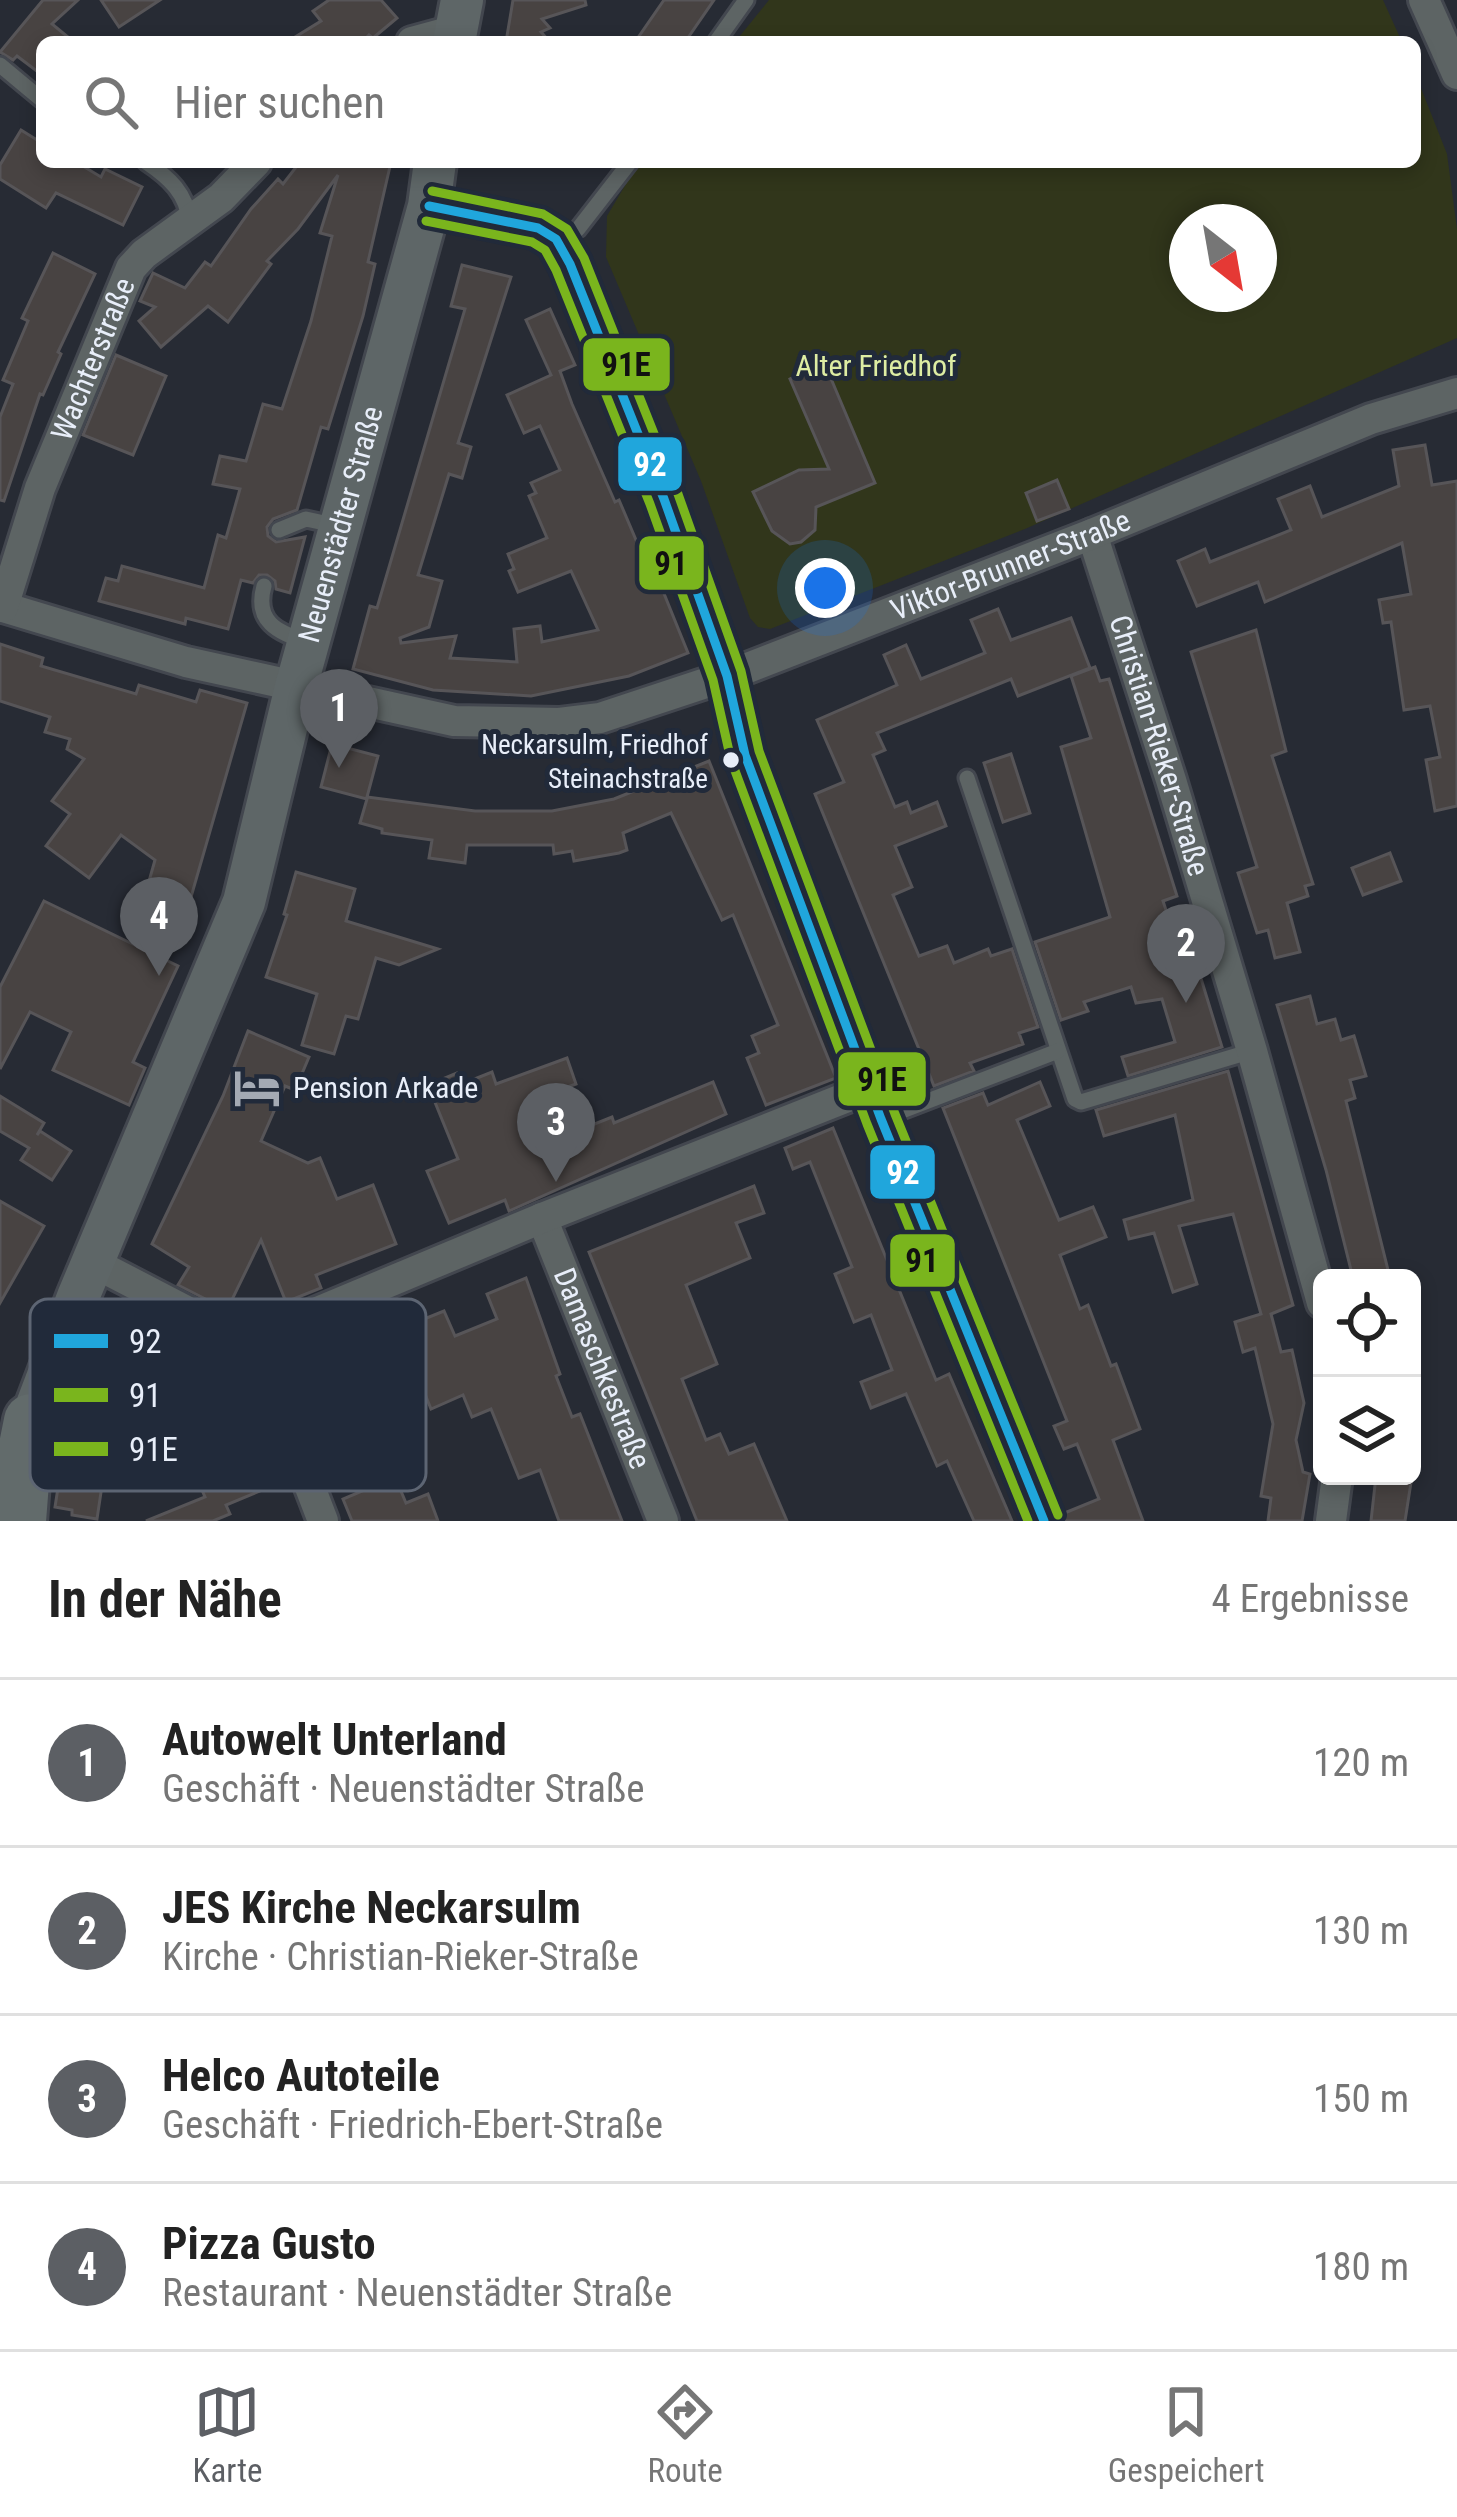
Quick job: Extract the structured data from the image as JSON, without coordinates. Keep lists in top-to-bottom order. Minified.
{"streets":{"main road":["Neuenstädter Straße"],"street":["Wachterstraße","Viktor-Brunner-Straße","Christian-Rieker-Straße","Damaschkestraße"]},"crossings":[["Wachterstraße","Viktor-Brunner-Straße"],["Neuenstädter Straße","Viktor-Brunner-Straße"],["Viktor-Brunner-Straße","Christian-Rieker-Straße"]],"parks":["Alter Friedhof"],"places":{"other":["Neckarsulm, Friedhof Steinachstraße"],"hotel":["Pension Arkade"]},"lines":["transit line 91E","transit line 92","transit line 91"],"legend":["92","91","91E"],"north":"bottom right","page":{"search":"Hier suchen","pins":["1","4","2","3"],"heading":["In der Nähe","4 Ergebnisse"],"list":[{"mark":"1","name":"Autowelt Unterland","note":"Geschäft · Neuenstädter Straße","value":"120 m"},{"mark":"2","name":"JES Kirche Neckarsulm","note":"Kirche · Christian-Rieker-Straße","value":"130 m"},{"mark":"3","name":"Helco Autoteile","note":"Geschäft · Friedrich-Ebert-Straße","value":"150 m"},{"mark":"4","name":"Pizza Gusto","note":"Restaurant · Neuenstädter Straße","value":"180 m"}],"nav":["Karte","Route","Gespeichert"]}}
